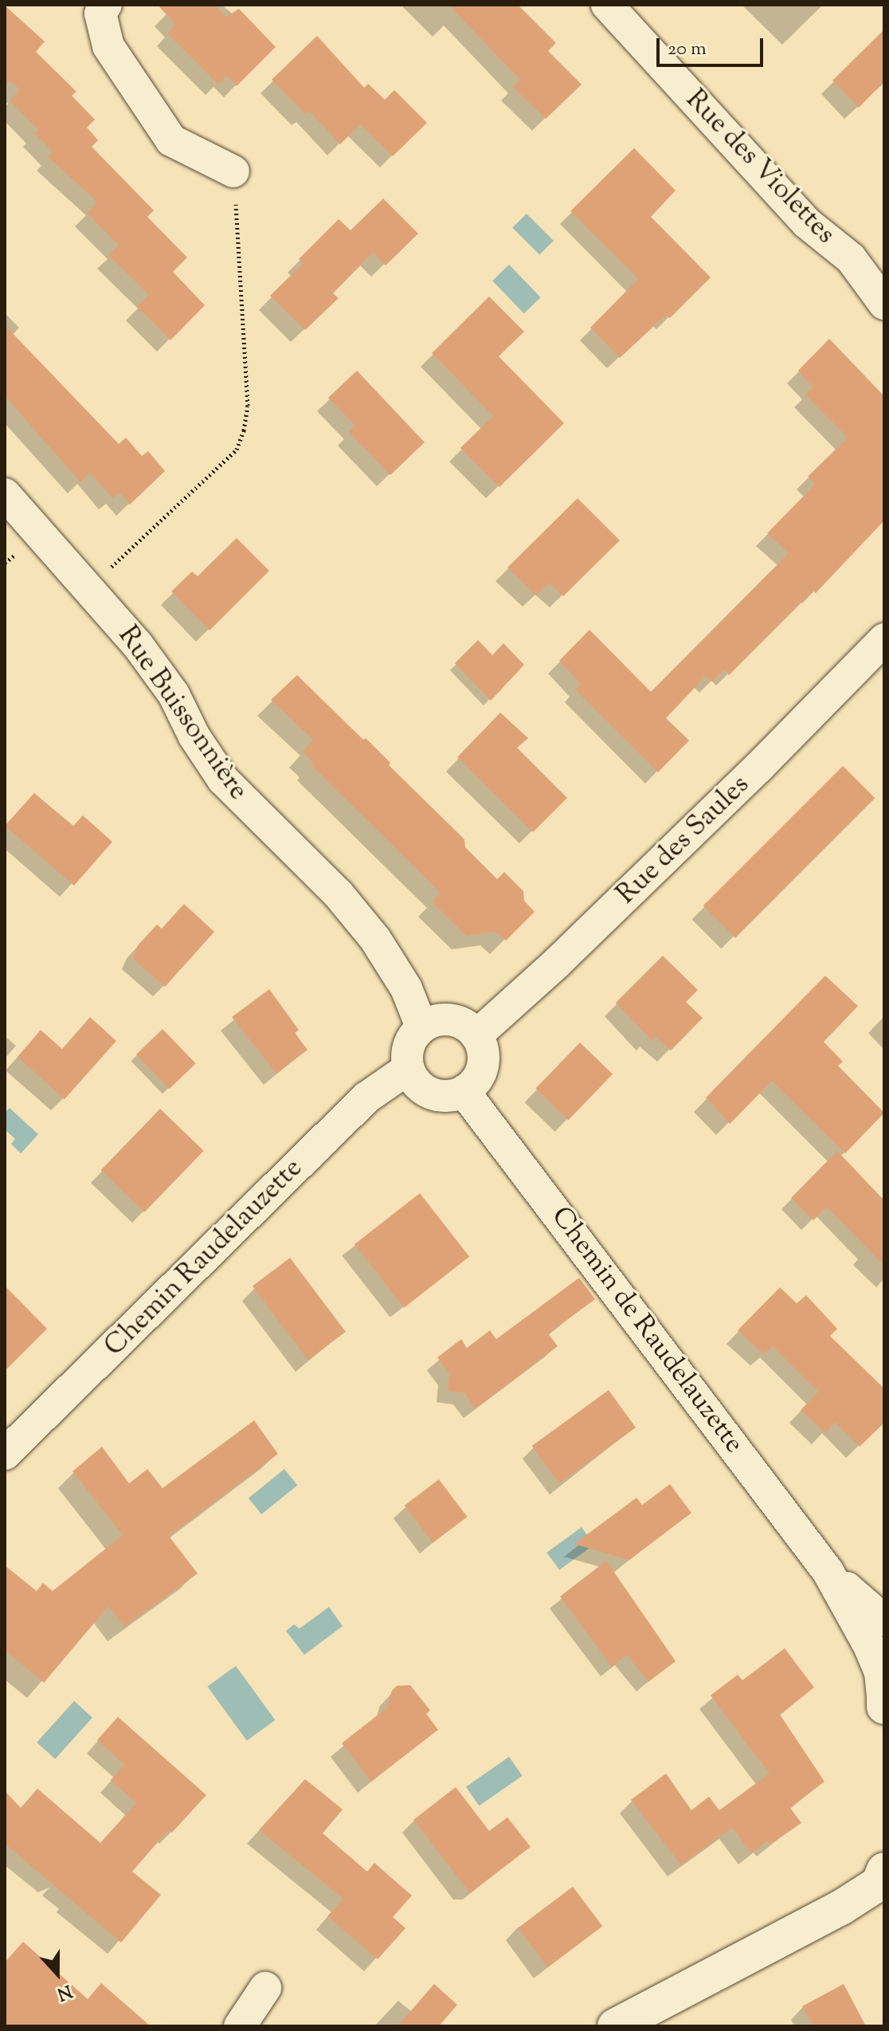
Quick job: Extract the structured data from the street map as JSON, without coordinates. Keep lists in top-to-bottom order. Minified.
{"streets":{"street":["Rue des Violettes","Rue Buissonnière","Rue des Saules","Chemin Raudelauzette","Chemin de Raudelauzette"]},"crossings":[["Rue Buissonnière","Rue des Saules"],["Rue Buissonnière","Chemin Raudelauzette"],["Rue Buissonnière","Chemin de Raudelauzette"],["Rue des Saules","Chemin Raudelauzette"],["Rue des Saules","Chemin de Raudelauzette"],["Chemin Raudelauzette","Chemin de Raudelauzette"]],"scale_bar":"20 m","north":"bottom"}
